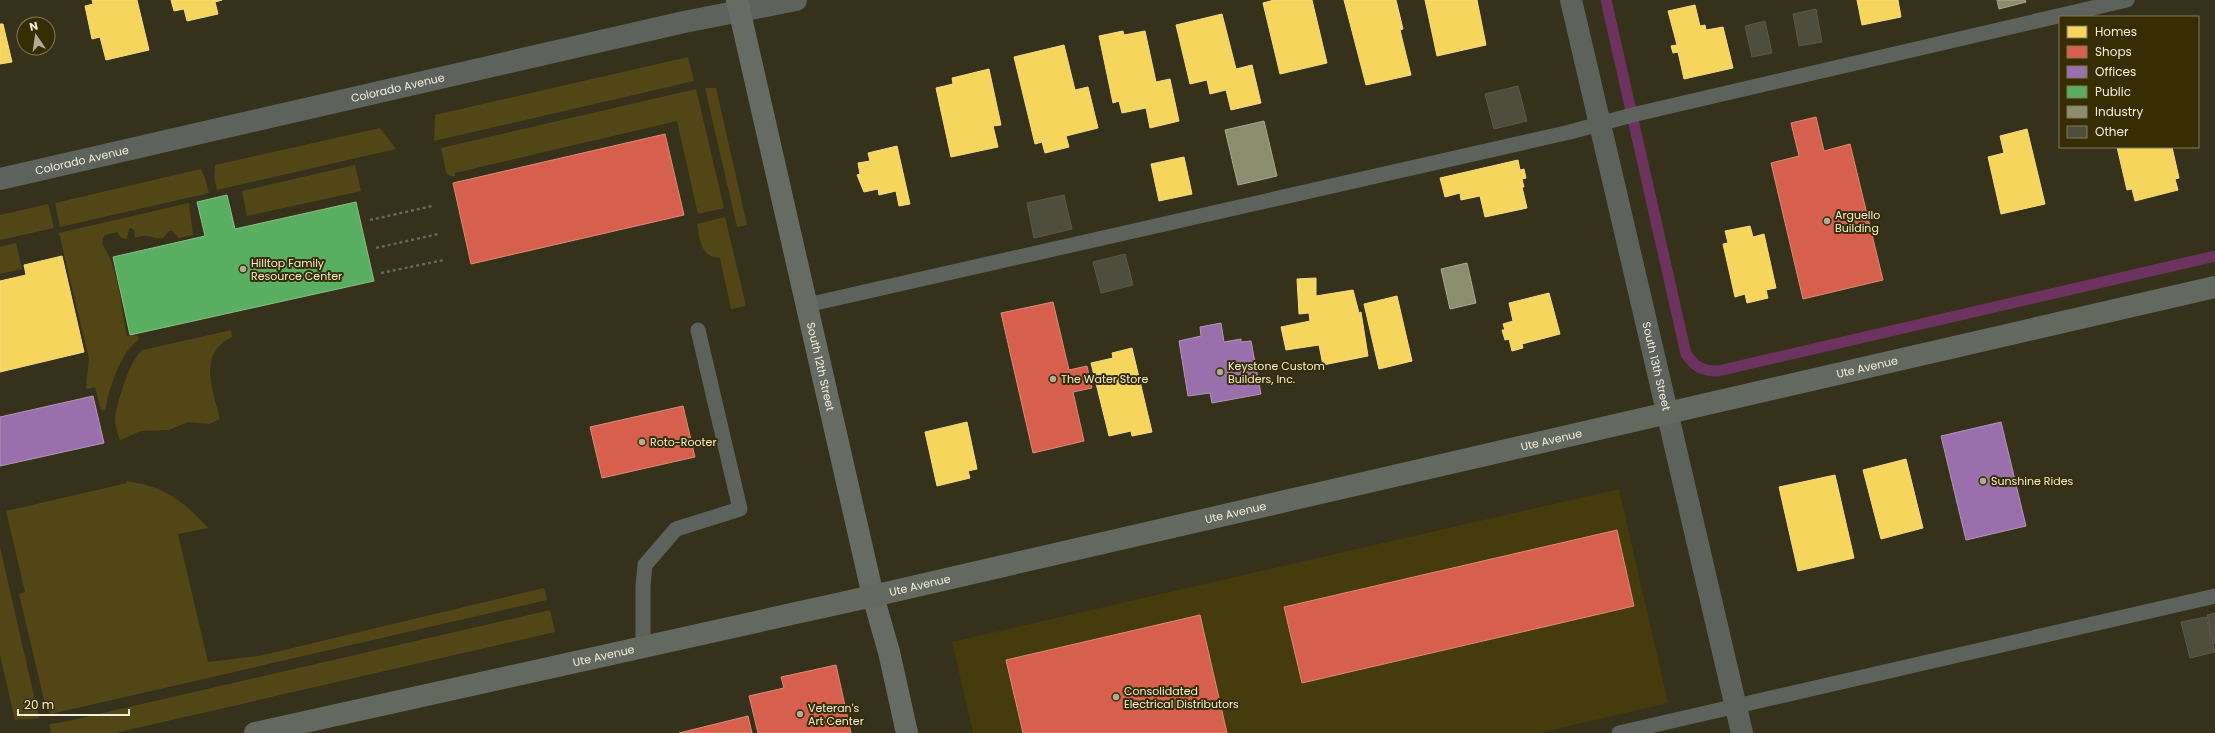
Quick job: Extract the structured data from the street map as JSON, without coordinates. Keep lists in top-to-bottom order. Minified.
{"streets":{"main road":["South 12th Street","Ute Avenue"],"street":["Colorado Avenue","South 13th Street"]},"crossings":[["Colorado Avenue","South 12th Street"],["South 12th Street","Ute Avenue"],["South 13th Street","Ute Avenue"]],"places":["Arguello Building","Hilltop Family Resource Center","Keystone Custom Builders, Inc.","The Water Store","Roto-Rooter","Sunshine Rides","Consolidated Electrical Distributors","Veteran's Art Center"],"legend":["Homes","Shops","Offices","Public","Industry","Other"],"scale_bar":"20 m","north":"top"}
